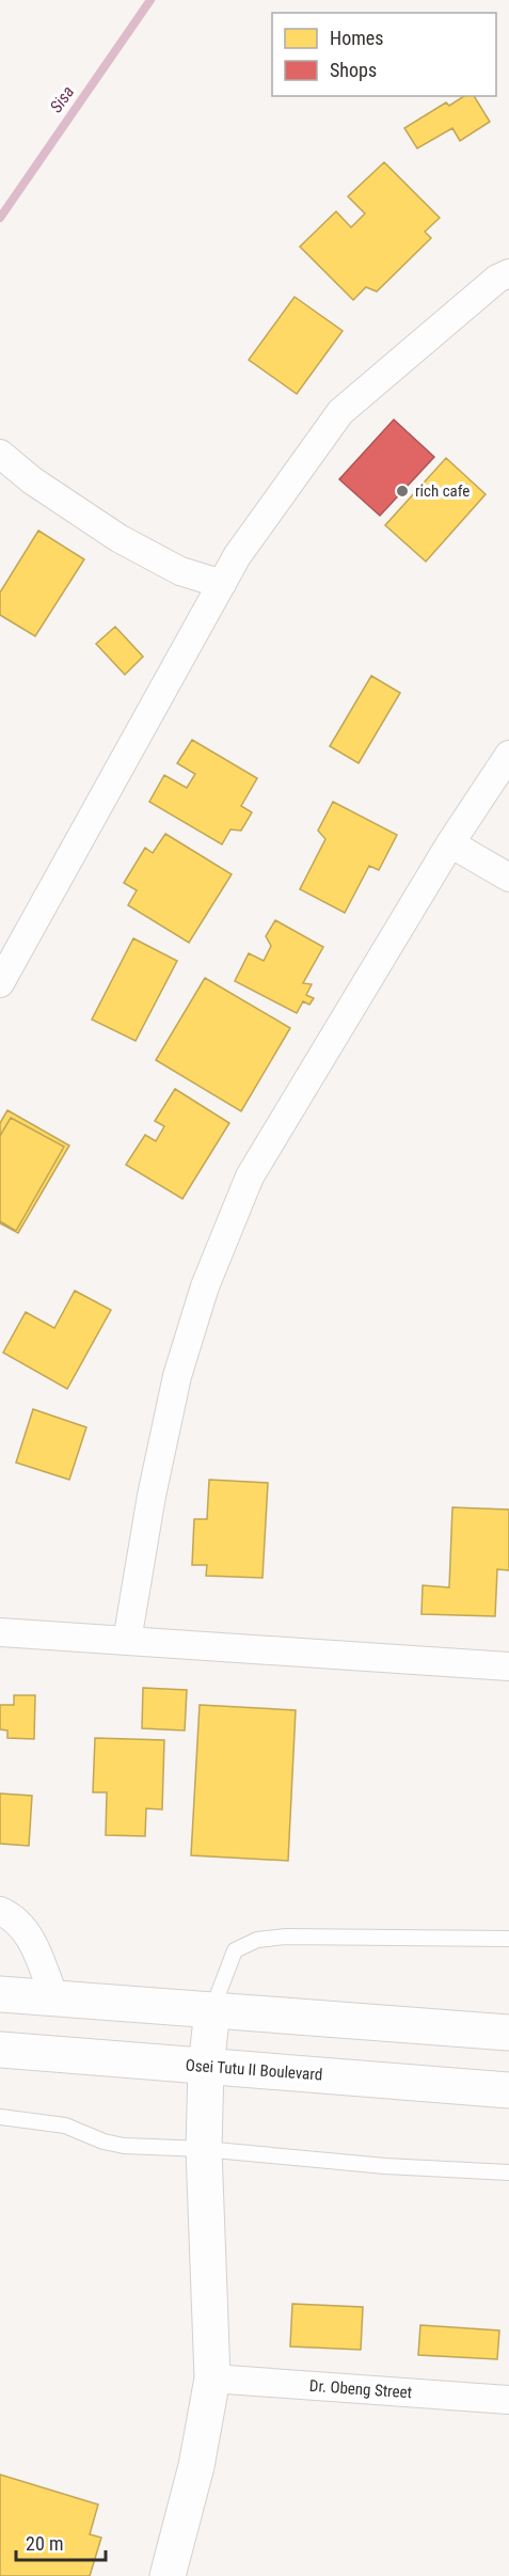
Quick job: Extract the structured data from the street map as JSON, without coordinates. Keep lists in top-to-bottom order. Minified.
{"streets":{"main road":["Osei Tutu II Boulevard"],"street":["Dr. Obeng Street"]},"water":["Sisa"],"places":["rich cafe"],"legend":["Homes","Shops"],"scale_bar":"20 m"}
